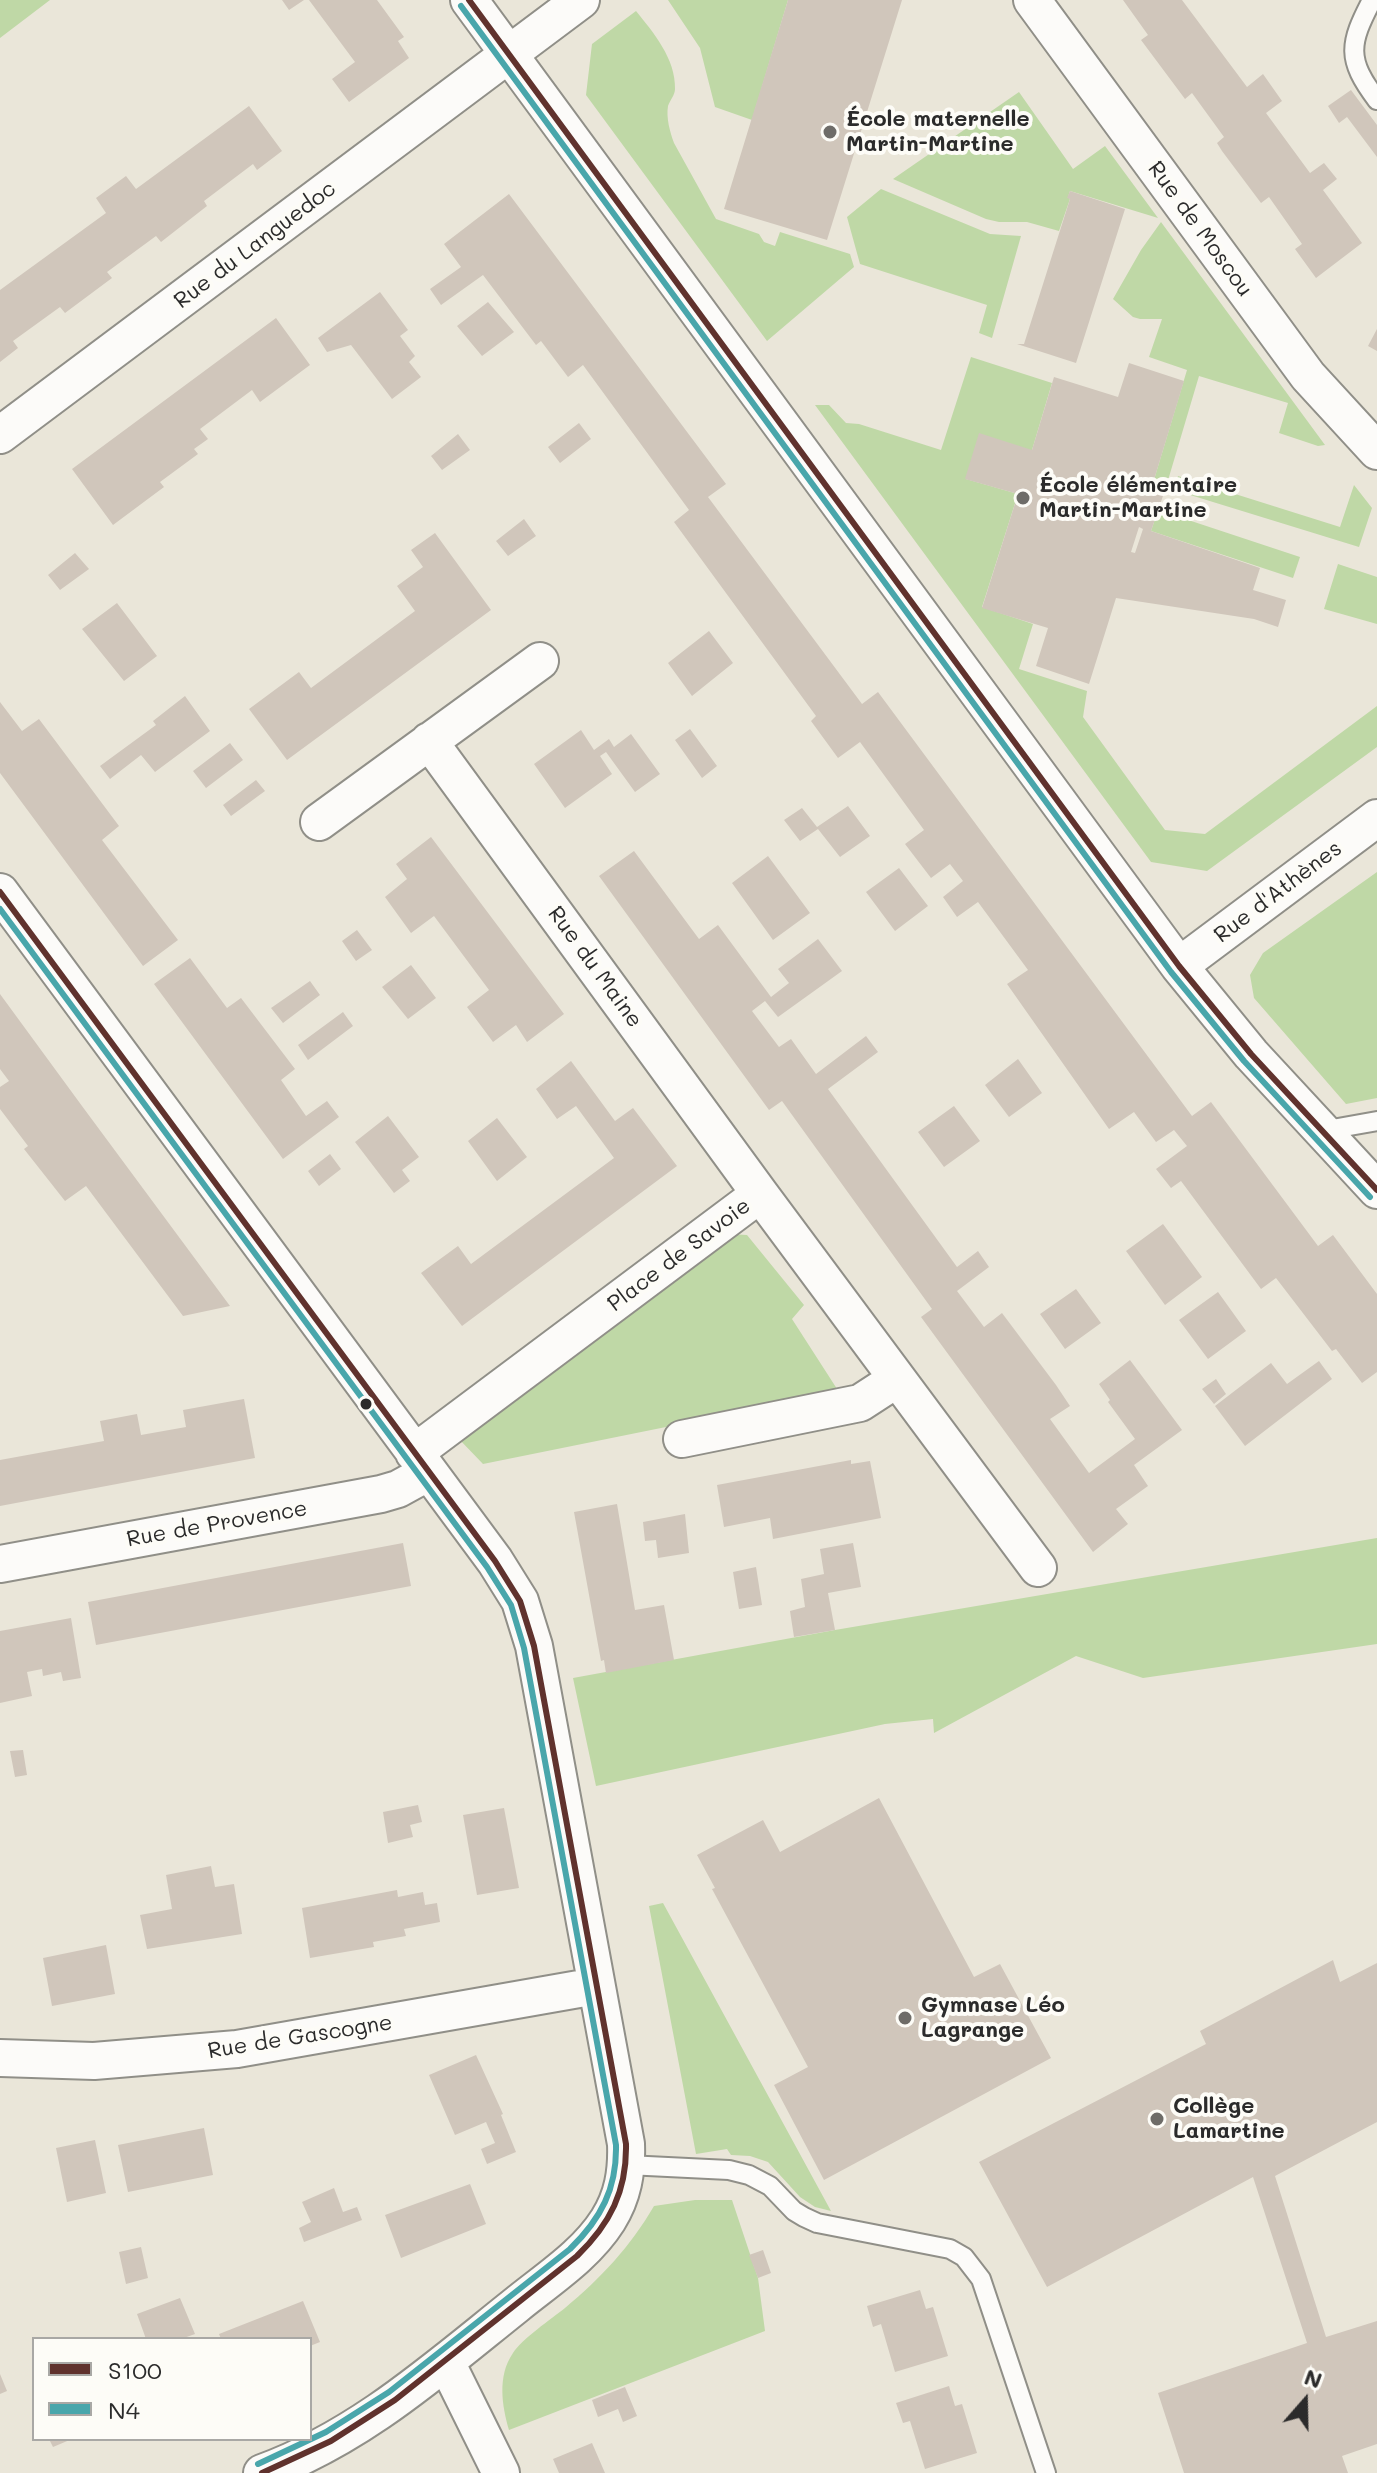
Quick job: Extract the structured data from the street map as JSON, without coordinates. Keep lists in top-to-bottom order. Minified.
{"streets":{"street":["Rue de Moscou","Rue du Languedoc","Rue d'Athènes","Rue du Maine","Place de Savoie","Rue de Provence","Rue de Gascogne"]},"crossings":[["Rue du Maine","Place de Savoie"],["Place de Savoie","Rue de Provence"]],"places":["École maternelle Martin-Martine","École élémentaire Martin-Martine","Gymnase Léo Lagrange","Collège Lamartine"],"lines":["transit line S100","transit line N4"],"legend":["S100","N4"],"north":"top"}
